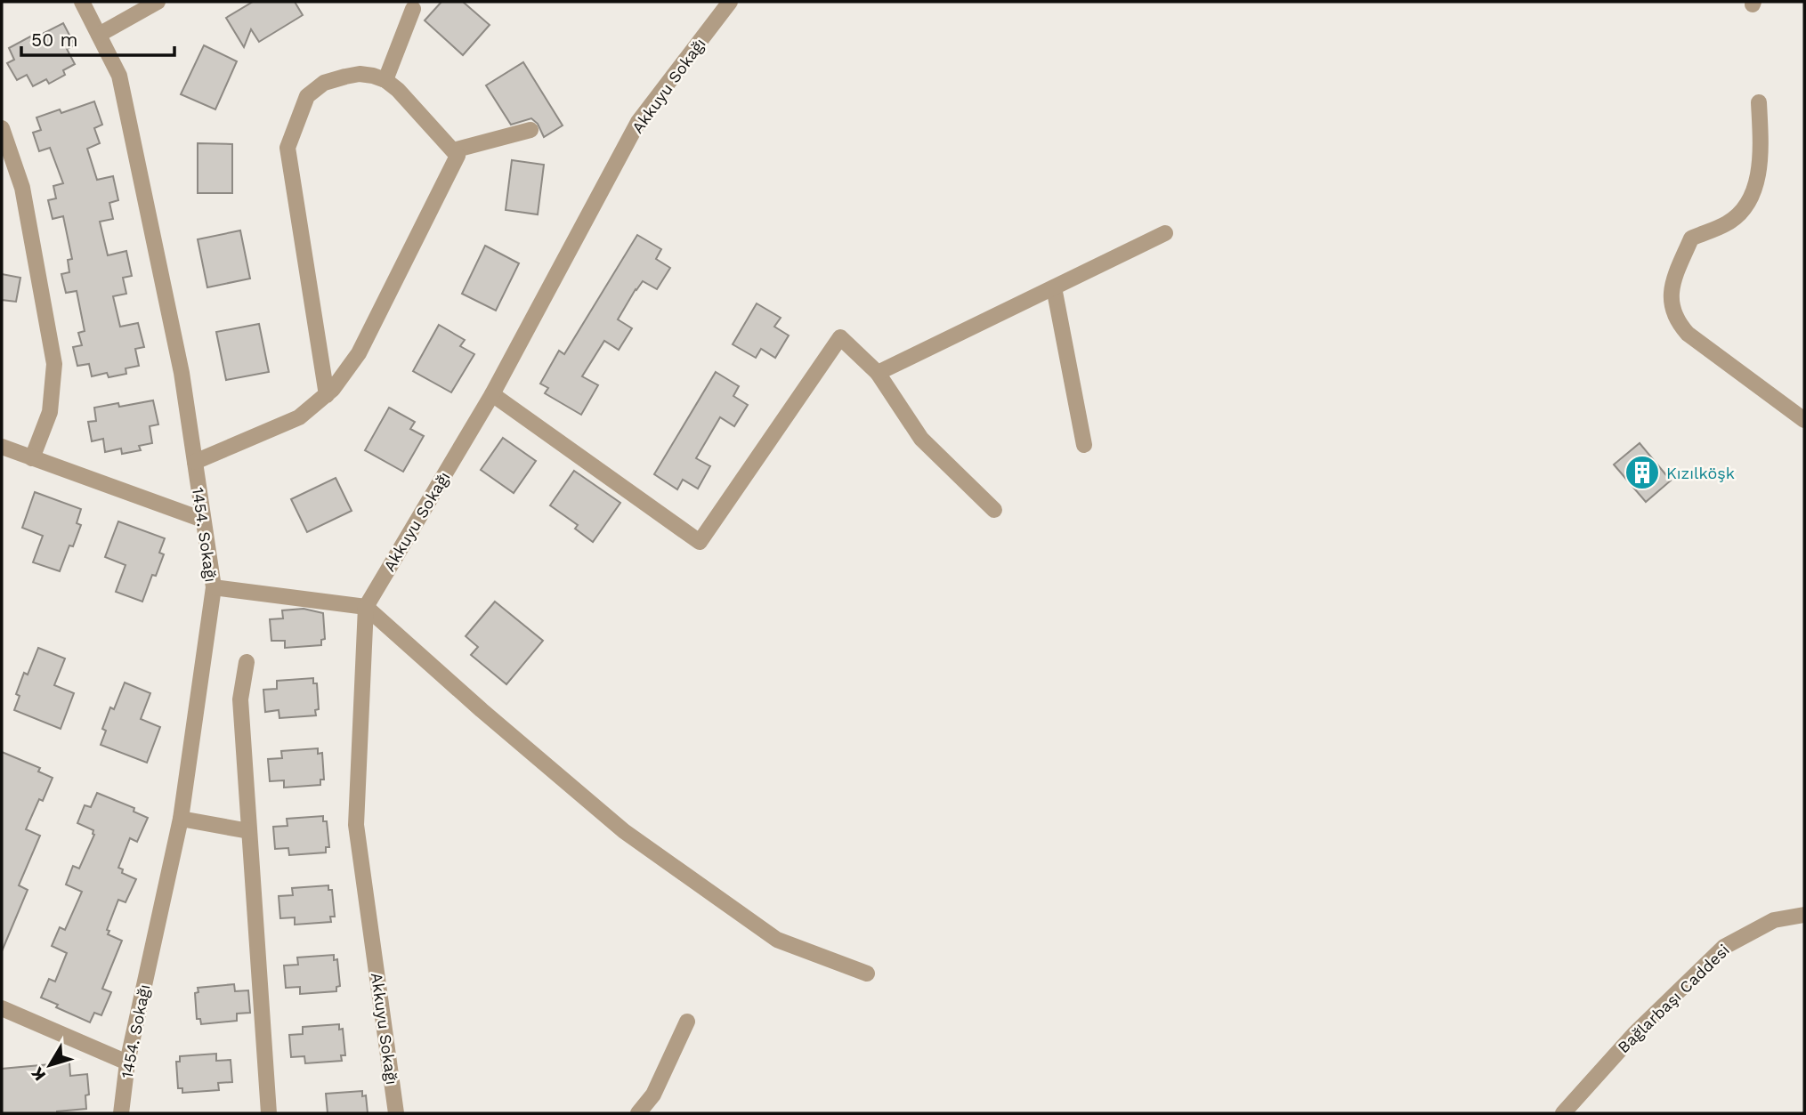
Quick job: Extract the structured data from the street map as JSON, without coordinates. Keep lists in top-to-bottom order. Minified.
{"streets":{"street":["Akkuyu Sokağı","1454. Sokağı","Bağlarbaşı Caddesi"]},"places":{"building":["Kızılköşk"]},"scale_bar":"50 m","north":"bottom left"}
